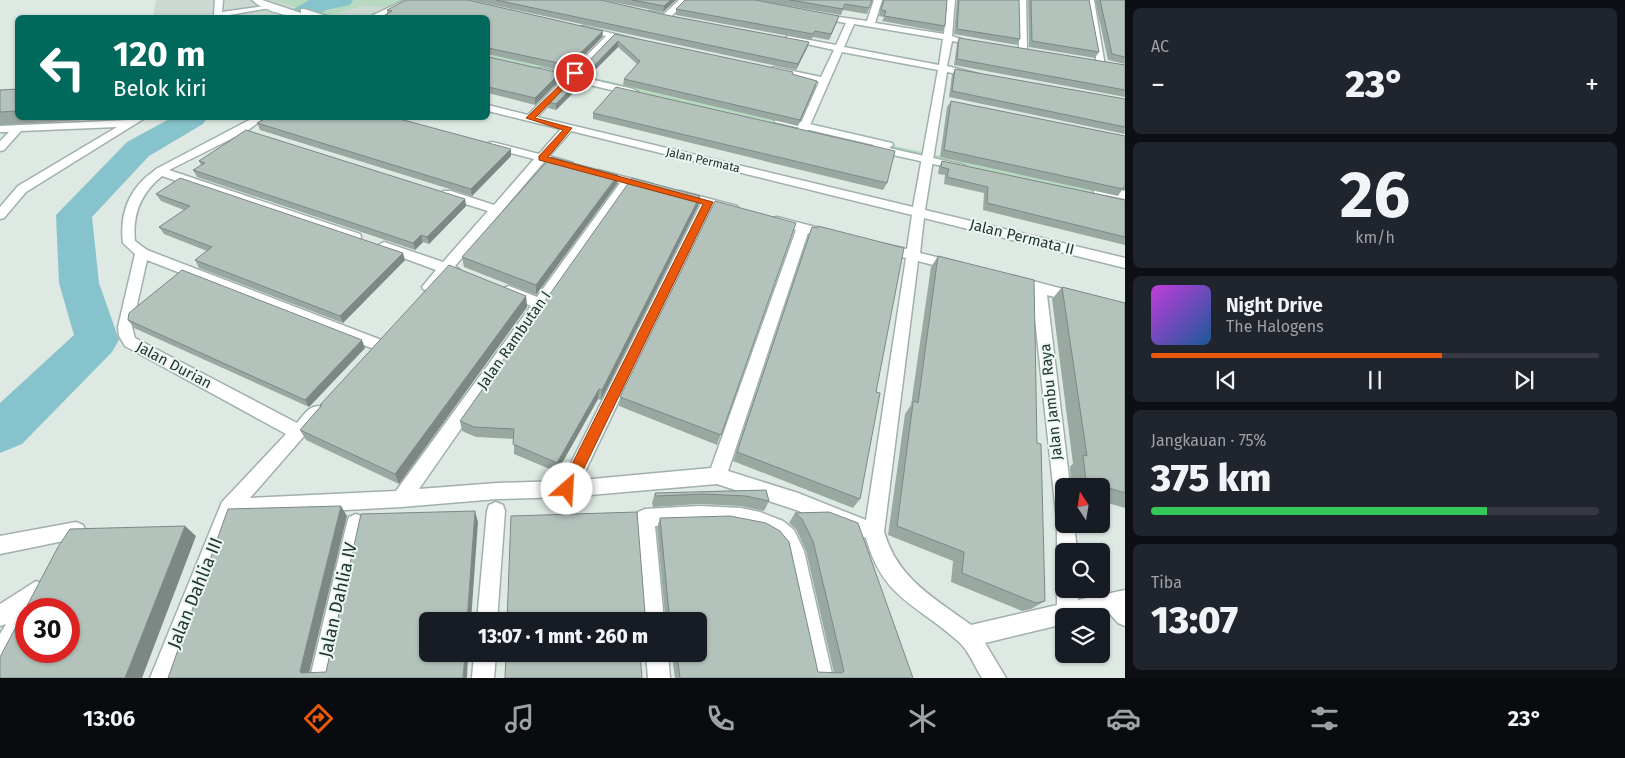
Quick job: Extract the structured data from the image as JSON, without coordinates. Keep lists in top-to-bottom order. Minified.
{"streets":{"street":["Jalan Permata","Jalan Permata II","Jalan Rambutan I","Jalan Durian","Jalan Jambu Raya","Jalan Dahlia III","Jalan Dahlia IV"]},"crossings":[["Jalan Permata","Jalan Permata II"]],"north":"top","page":{"tile":["AC",["26","km/h"],["Jangkauan · 75%","375 km"],["Tiba","13:07"]],"turn":["120 m","Belok kiri"],"heat":["−","23°","+"],"song":["Night Drive","The Halogens"],"limit":"30","trip":"13:07 · 1 mnt · 260 m","tabs":["13:06","23°"]}}
